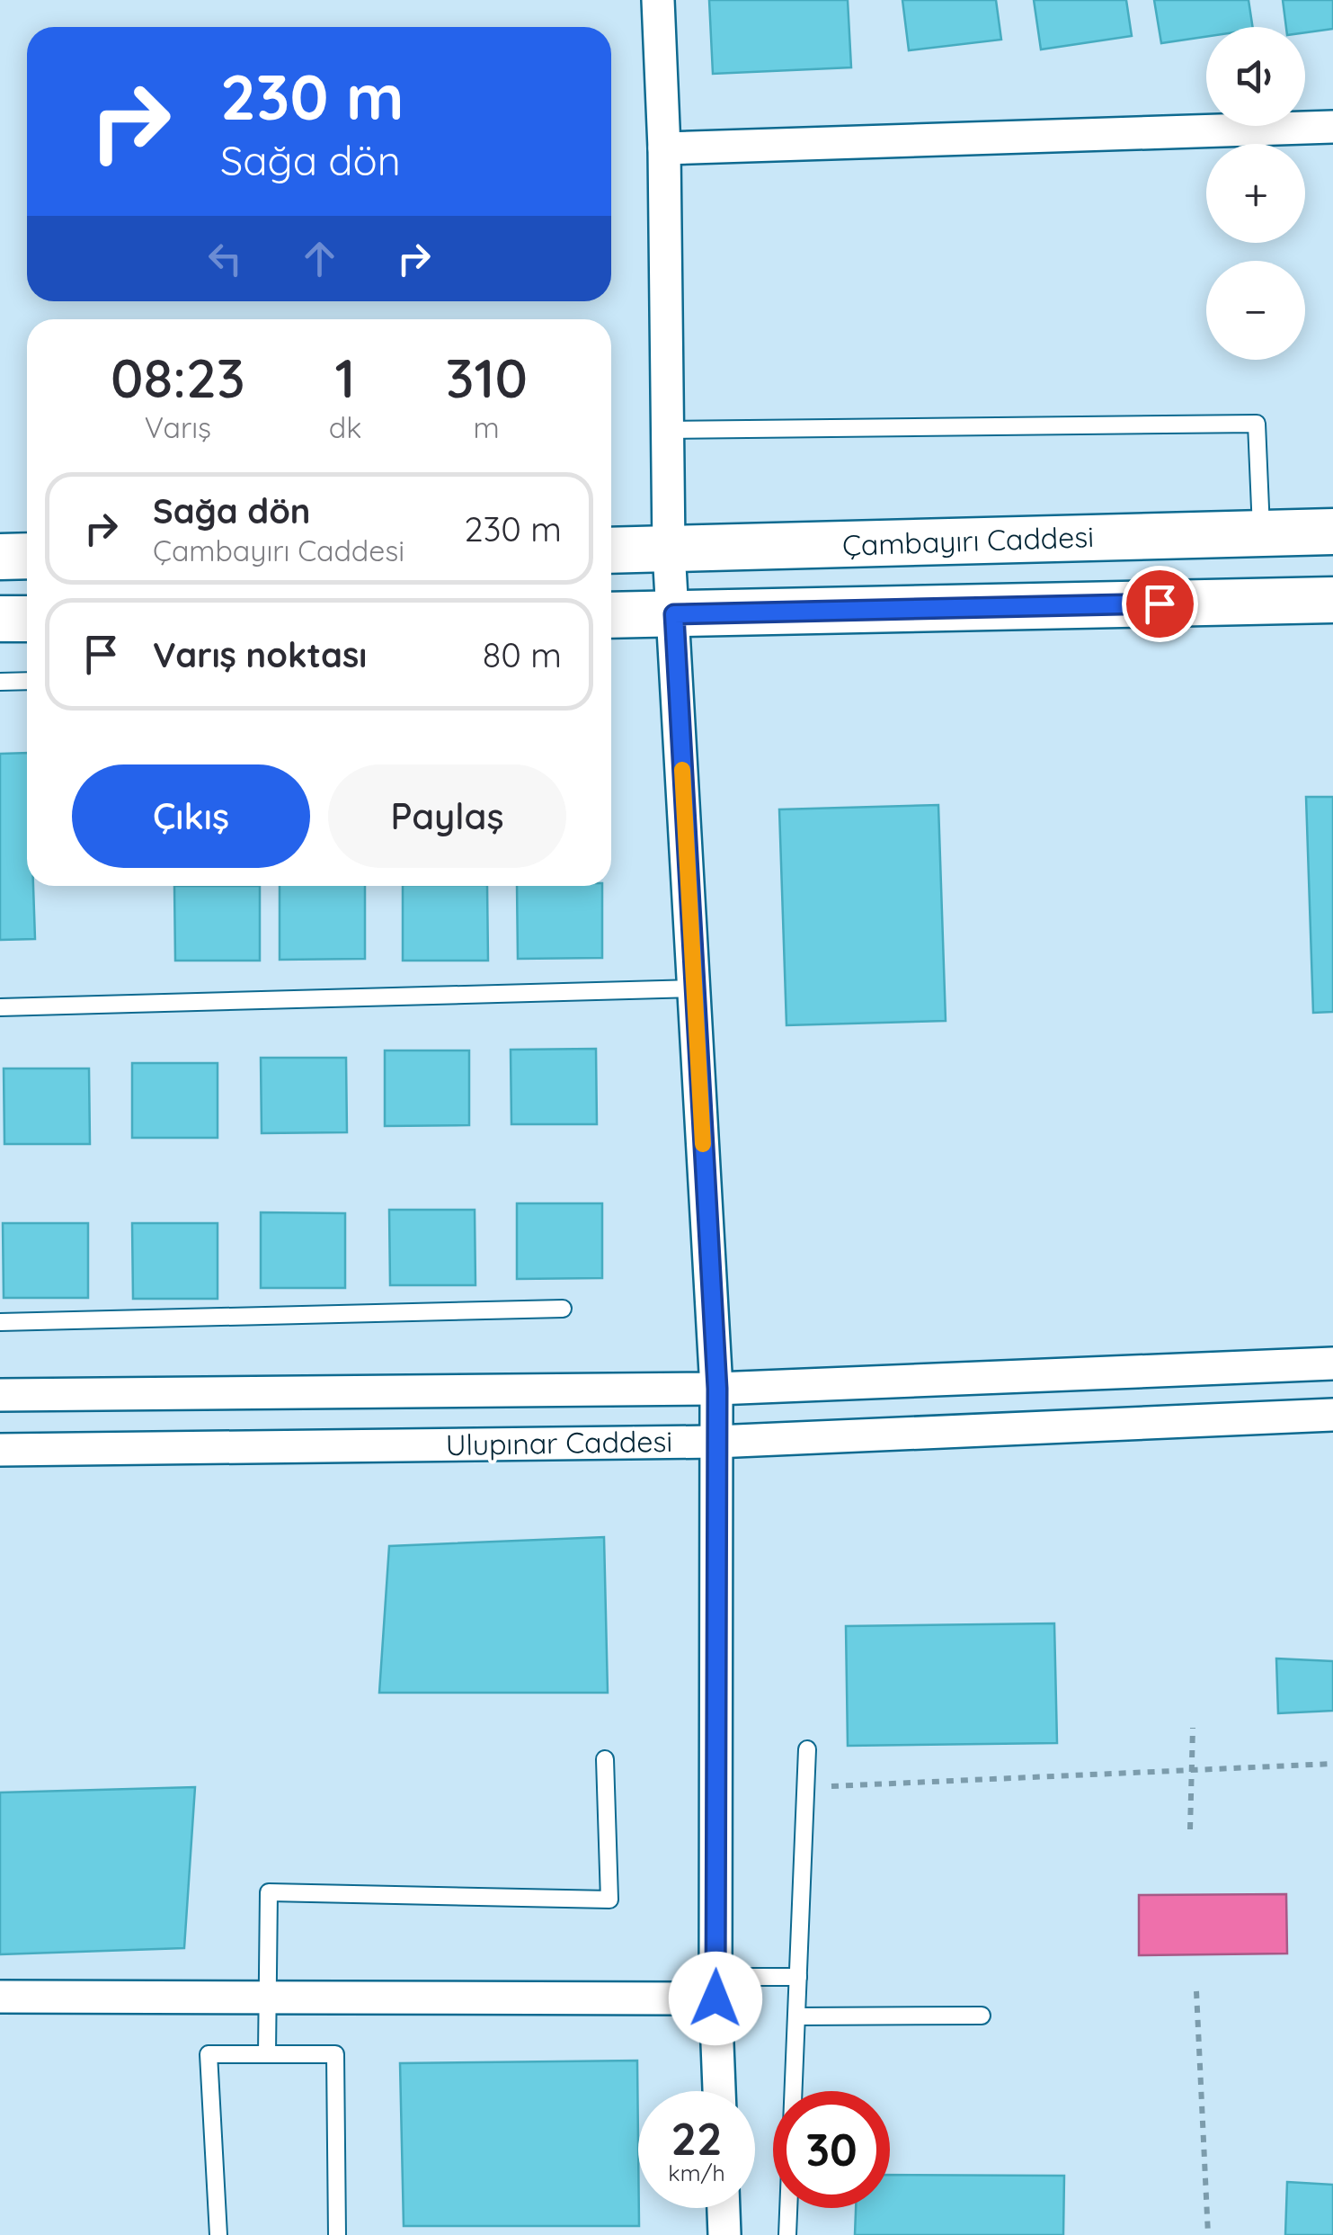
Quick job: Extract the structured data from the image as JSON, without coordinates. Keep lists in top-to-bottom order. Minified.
{"streets":{"main road":["Çambayırı Caddesi"],"street":["Ulupınar Caddesi"]},"page":{"map_buttons":["+","−"],"turn":["230 m","Sağa dön"],"eta":["08:23","Varış","1","dk","310","m"],"list":[{"name":"Sağa dön","note":"Çambayırı Caddesi","value":"230 m"},{"name":"Varış noktası","value":"80 m"}],"buttons":["Çıkış","Paylaş"],"speed":"22 km/h","limit":"30"}}
